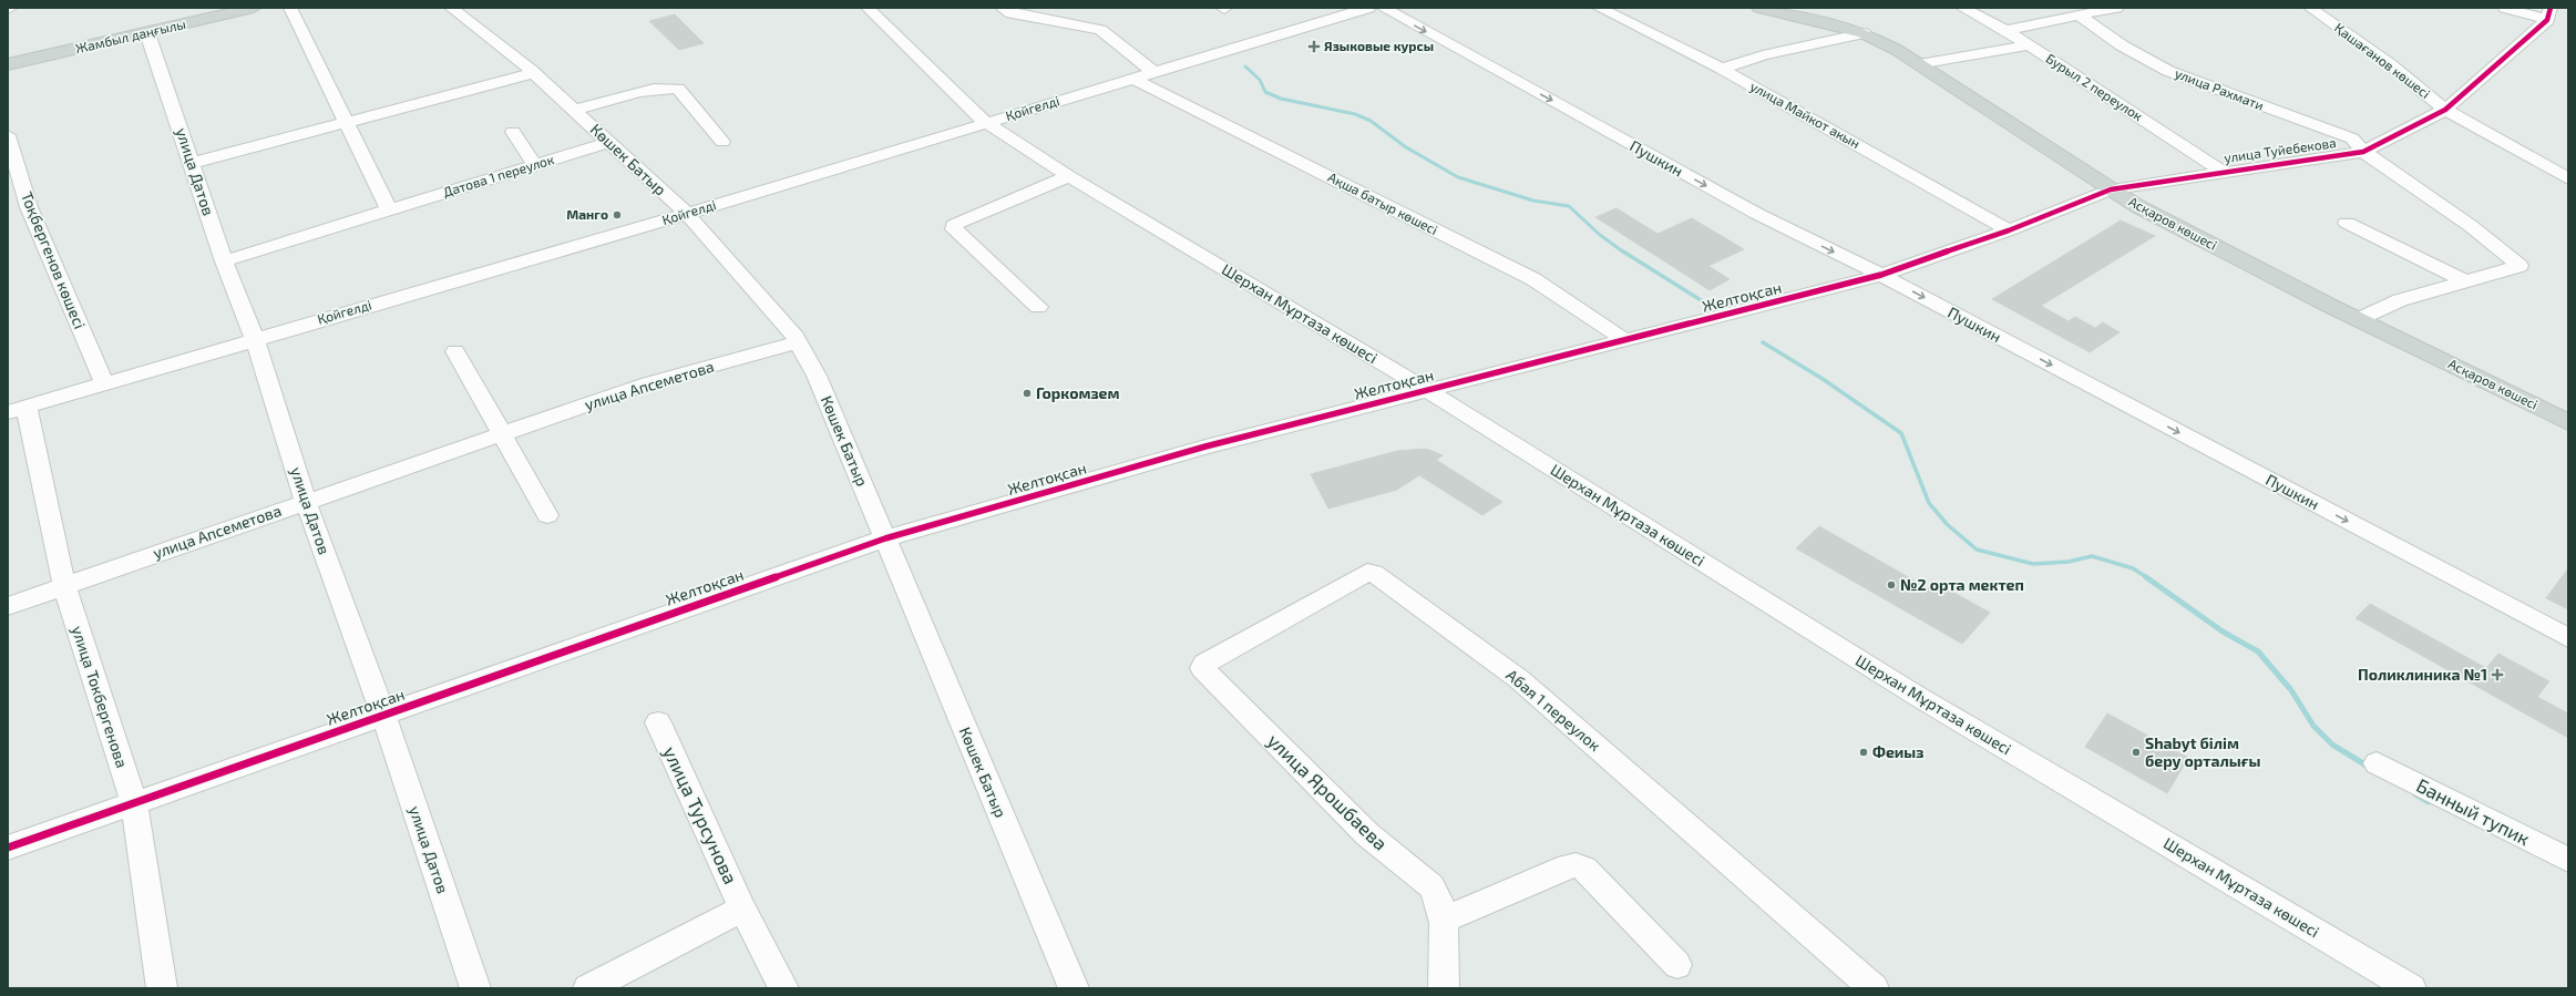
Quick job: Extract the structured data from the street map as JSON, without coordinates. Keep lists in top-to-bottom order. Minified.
{"streets":{"main road":["Жамбыл даңғылы","Асқаров көшесі"],"street":["Қашағанов көшесі","Бурыл 2 переулок","улица Рахмати","Қойгелді","улица Майкот акын","улица Туйебекова","Пушкин","Көшек Батыр","улица Датов","Датова 1 переулок","Ақша батыр көшесі","Тоқбергенов көшесі","Желтоқсан","Шерхан Мұртаза көшесі","улица Апсеметова","улица Токбергенова","Абая 1 переулок","улица Ярошбаева","Банный тупик","улица Турсунова"]},"crossings":[["Жамбыл даңғылы","улица Датов"],["Қашағанов көшесі","улица Туйебекова"],["Бурыл 2 переулок","улица Туйебекова"],["улица Рахмати","улица Туйебекова"],["Қойгелді","Көшек Батыр"],["Қойгелді","улица Датов"],["Қойгелді","Ақша батыр көшесі"],["Қойгелді","Тоқбергенов көшесі"],["Қойгелді","Шерхан Мұртаза көшесі"],["Қойгелді","улица Токбергенова"],["улица Майкот акын","Желтоқсан"],["улица Туйебекова","Асқаров көшесі"],["улица Туйебекова","Желтоқсан"],["Пушкин","Желтоқсан"],["Көшек Батыр","Датова 1 переулок"],["Көшек Батыр","Желтоқсан"],["Көшек Батыр","улица Апсеметова"],["улица Датов","Датова 1 переулок"],["улица Датов","Желтоқсан"],["улица Датов","улица Апсеметова"],["Ақша батыр көшесі","Желтоқсан"],["Асқаров көшесі","Желтоқсан"],["Желтоқсан","Шерхан Мұртаза көшесі"],["Желтоқсан","улица Токбергенова"],["улица Апсеметова","улица Токбергенова"],["Абая 1 переулок","улица Ярошбаева"]],"one_way":["Пушкин"],"places":{"health":["Языковые курсы","Поликлиника №1"],"other":["Манго","Горкомзем","№2 орта мектеп","Феиыз","Shabyt білім беру орталығы"]}}
